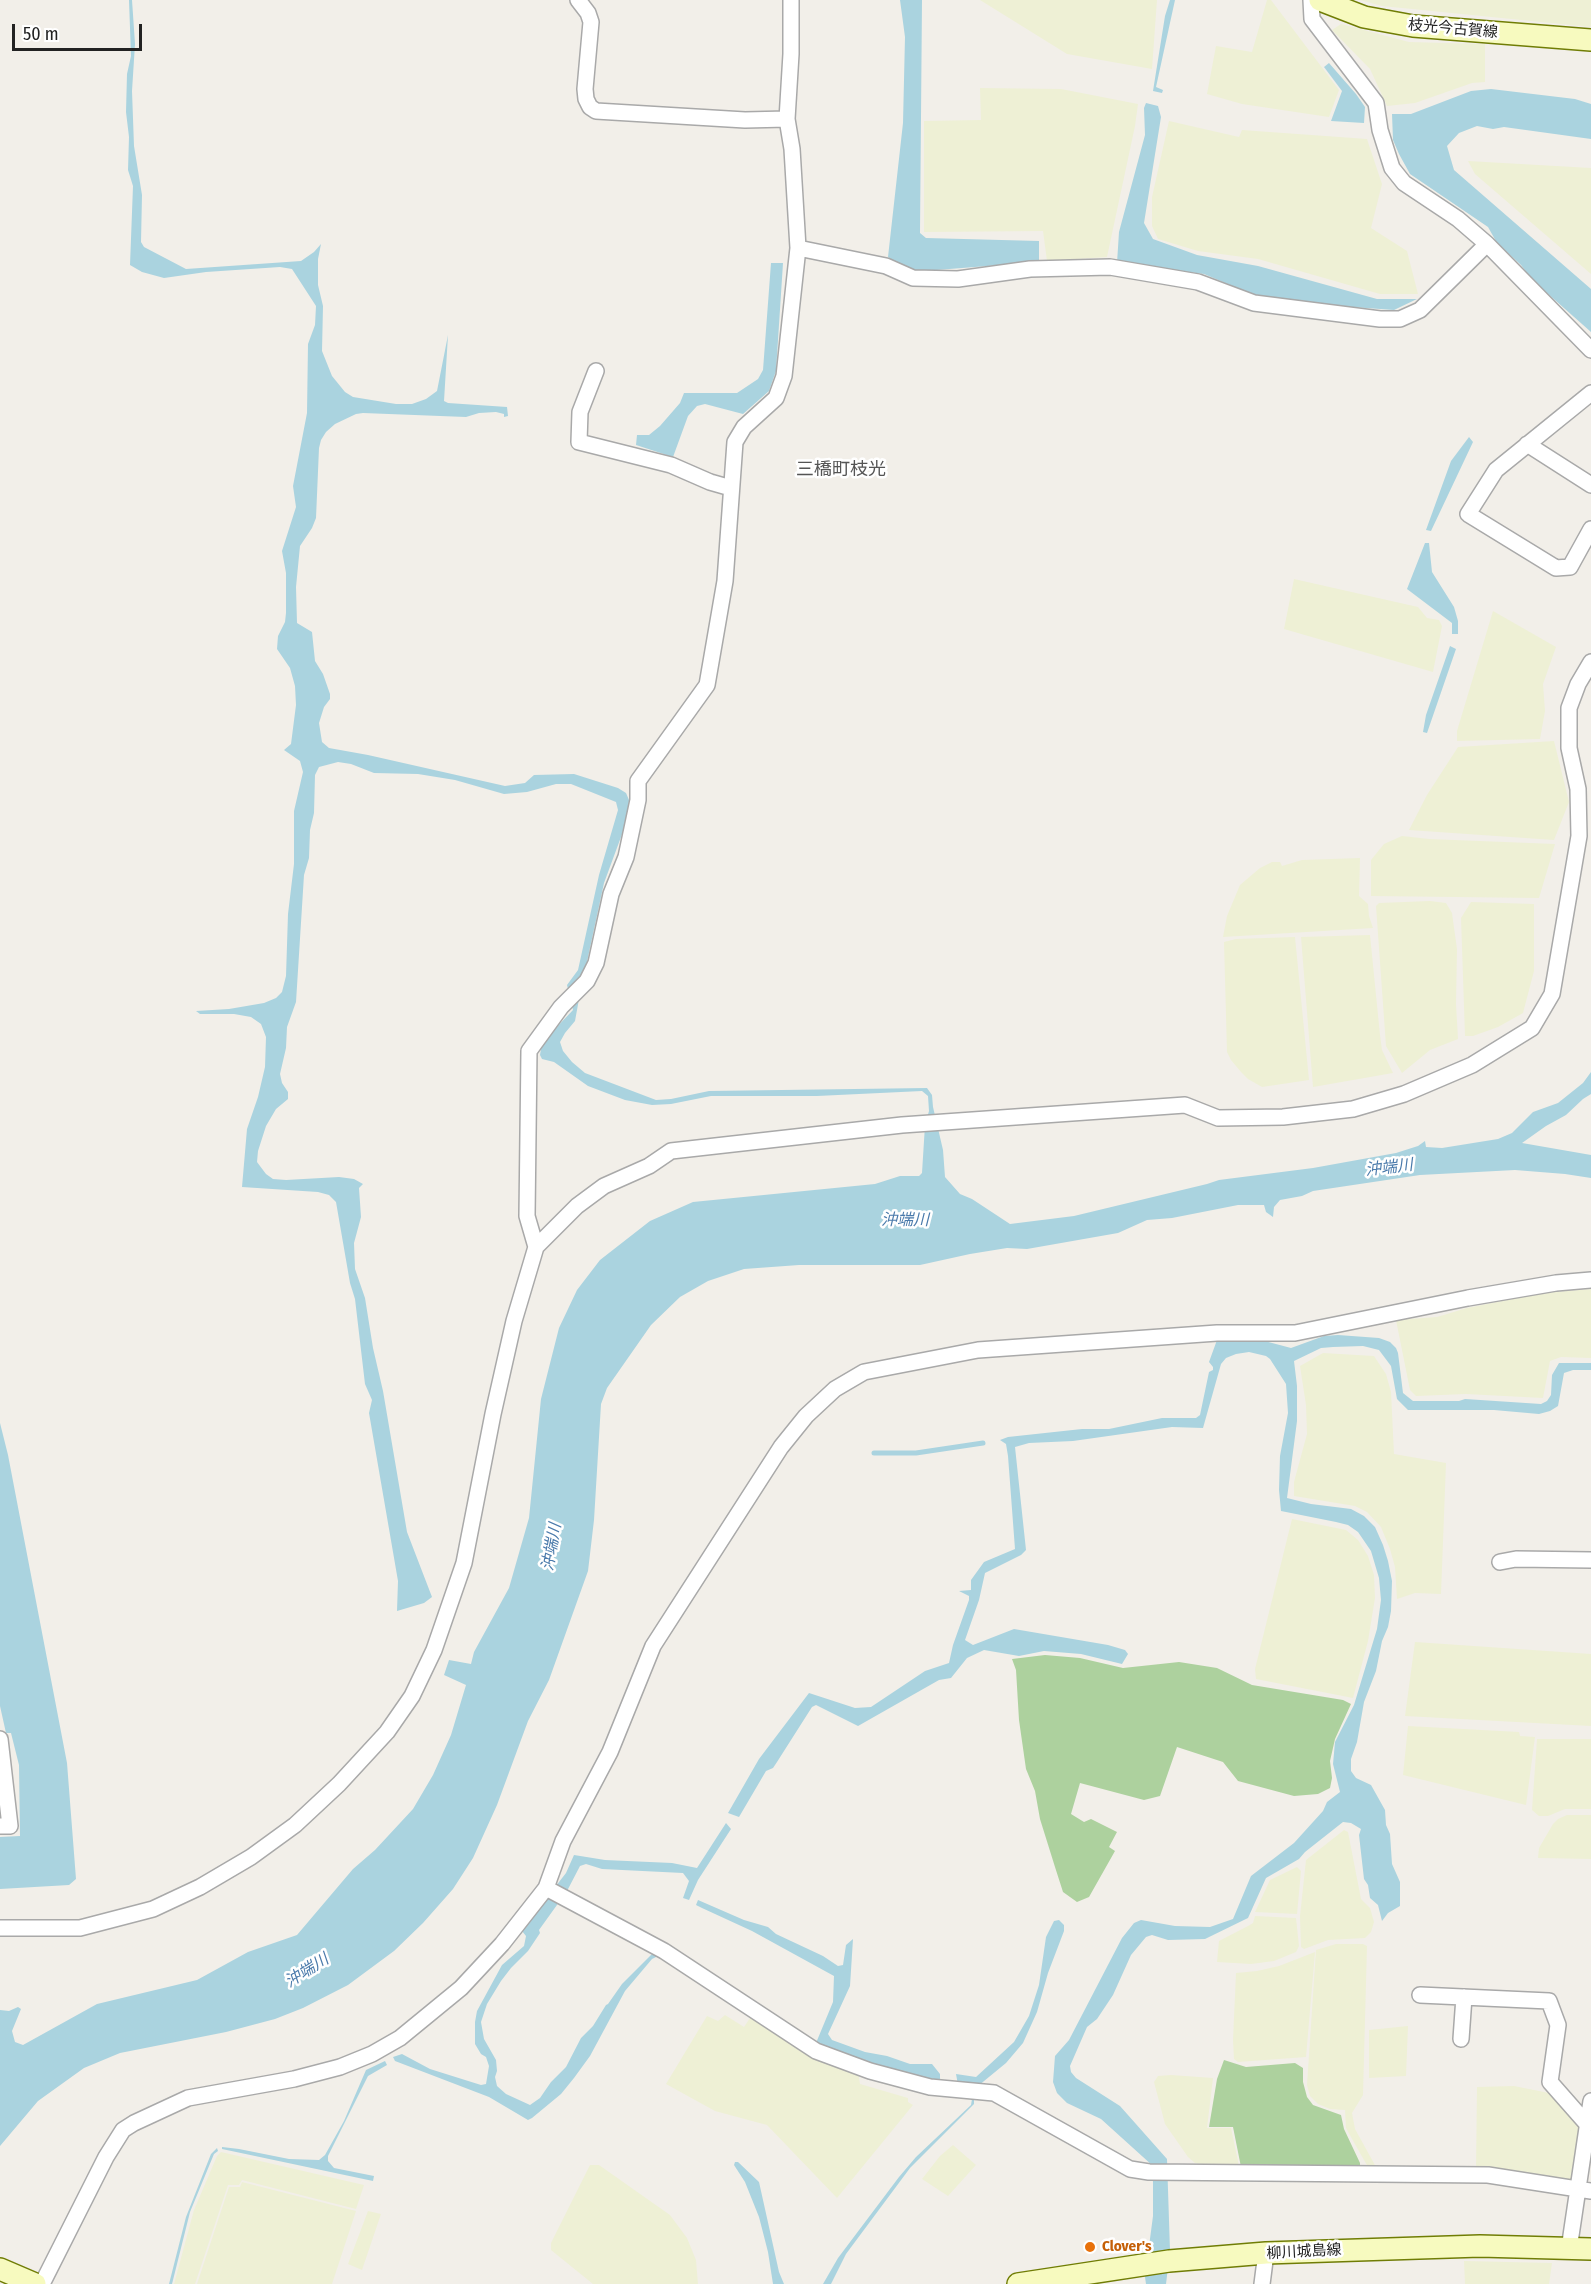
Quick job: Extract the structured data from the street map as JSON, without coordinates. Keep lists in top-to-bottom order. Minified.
{"streets":{"main road":["枝光今古賀線","柳川城島線"]},"districts":["三橋町枝光"],"water":["沖端川"],"places":["Clover's"],"scale_bar":"50 m"}
